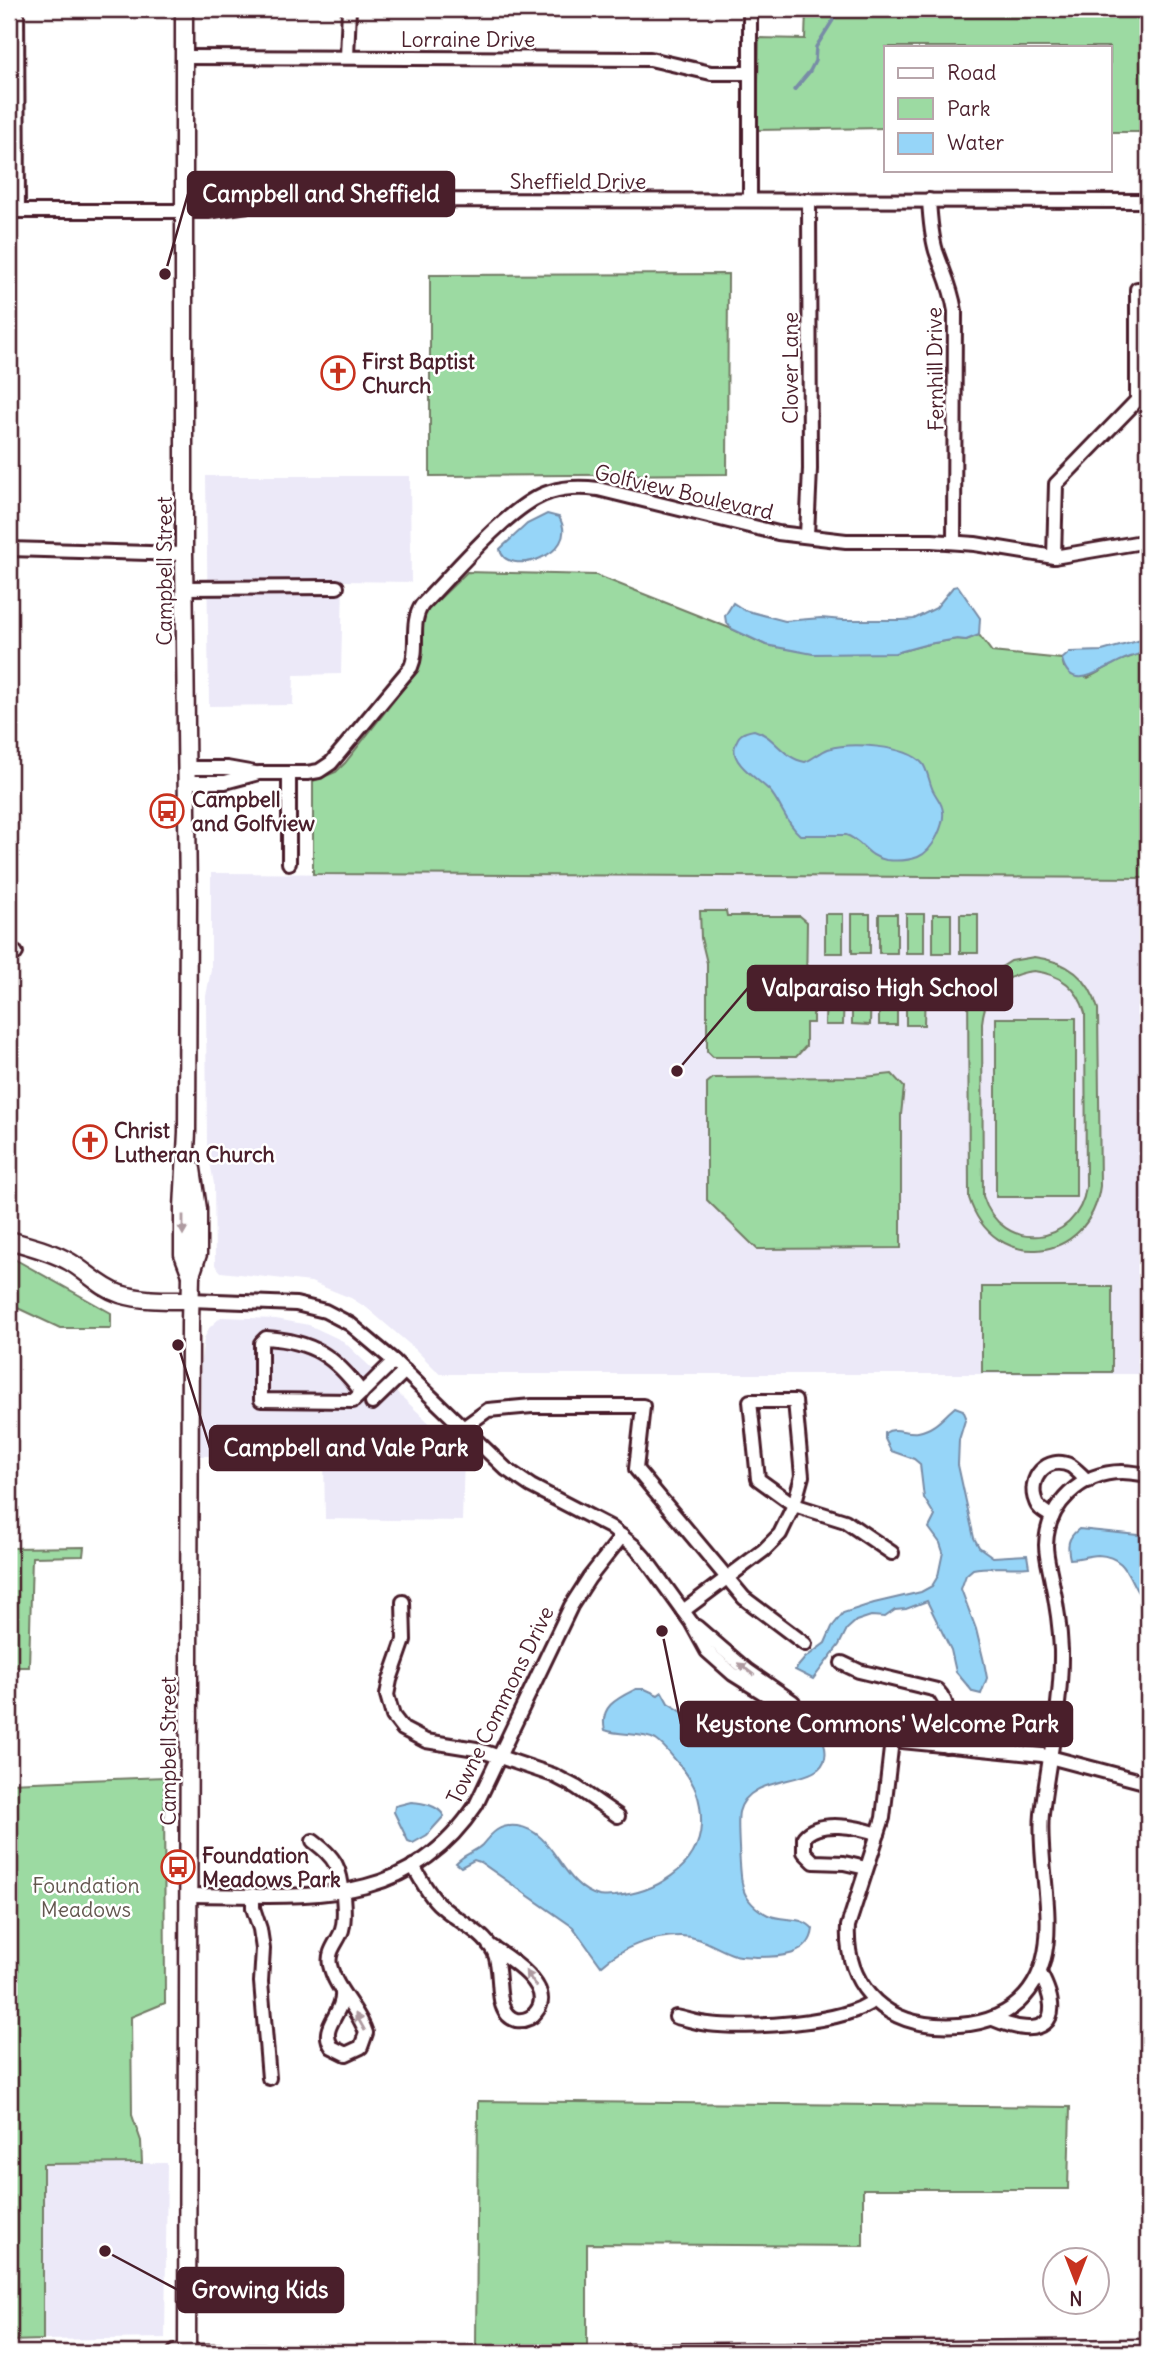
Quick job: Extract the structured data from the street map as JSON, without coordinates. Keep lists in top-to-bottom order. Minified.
{"streets":{"main road":["Campbell Street"],"street":["Lorraine Drive","Sheffield Drive","Clover Lane","Fernhill Drive","Golfview Boulevard","Towne Commons Drive"]},"crossings":[["Lorraine Drive","Campbell Street"],["Sheffield Drive","Clover Lane"],["Sheffield Drive","Fernhill Drive"],["Sheffield Drive","Campbell Street"],["Clover Lane","Golfview Boulevard"],["Fernhill Drive","Golfview Boulevard"],["Golfview Boulevard","Campbell Street"],["Campbell Street","Towne Commons Drive"]],"parks":["Foundation Meadows"],"places":{"other":["Campbell and Sheffield","Valparaiso High School","Campbell and Vale Park","Keystone Commons' Welcome Park","Growing Kids"],"church":["First Baptist Church","Christ Lutheran Church"],"bus stop":["Campbell and Golfview","Foundation Meadows Park"]},"legend":["Road","Park","Water"],"north":"bottom"}
